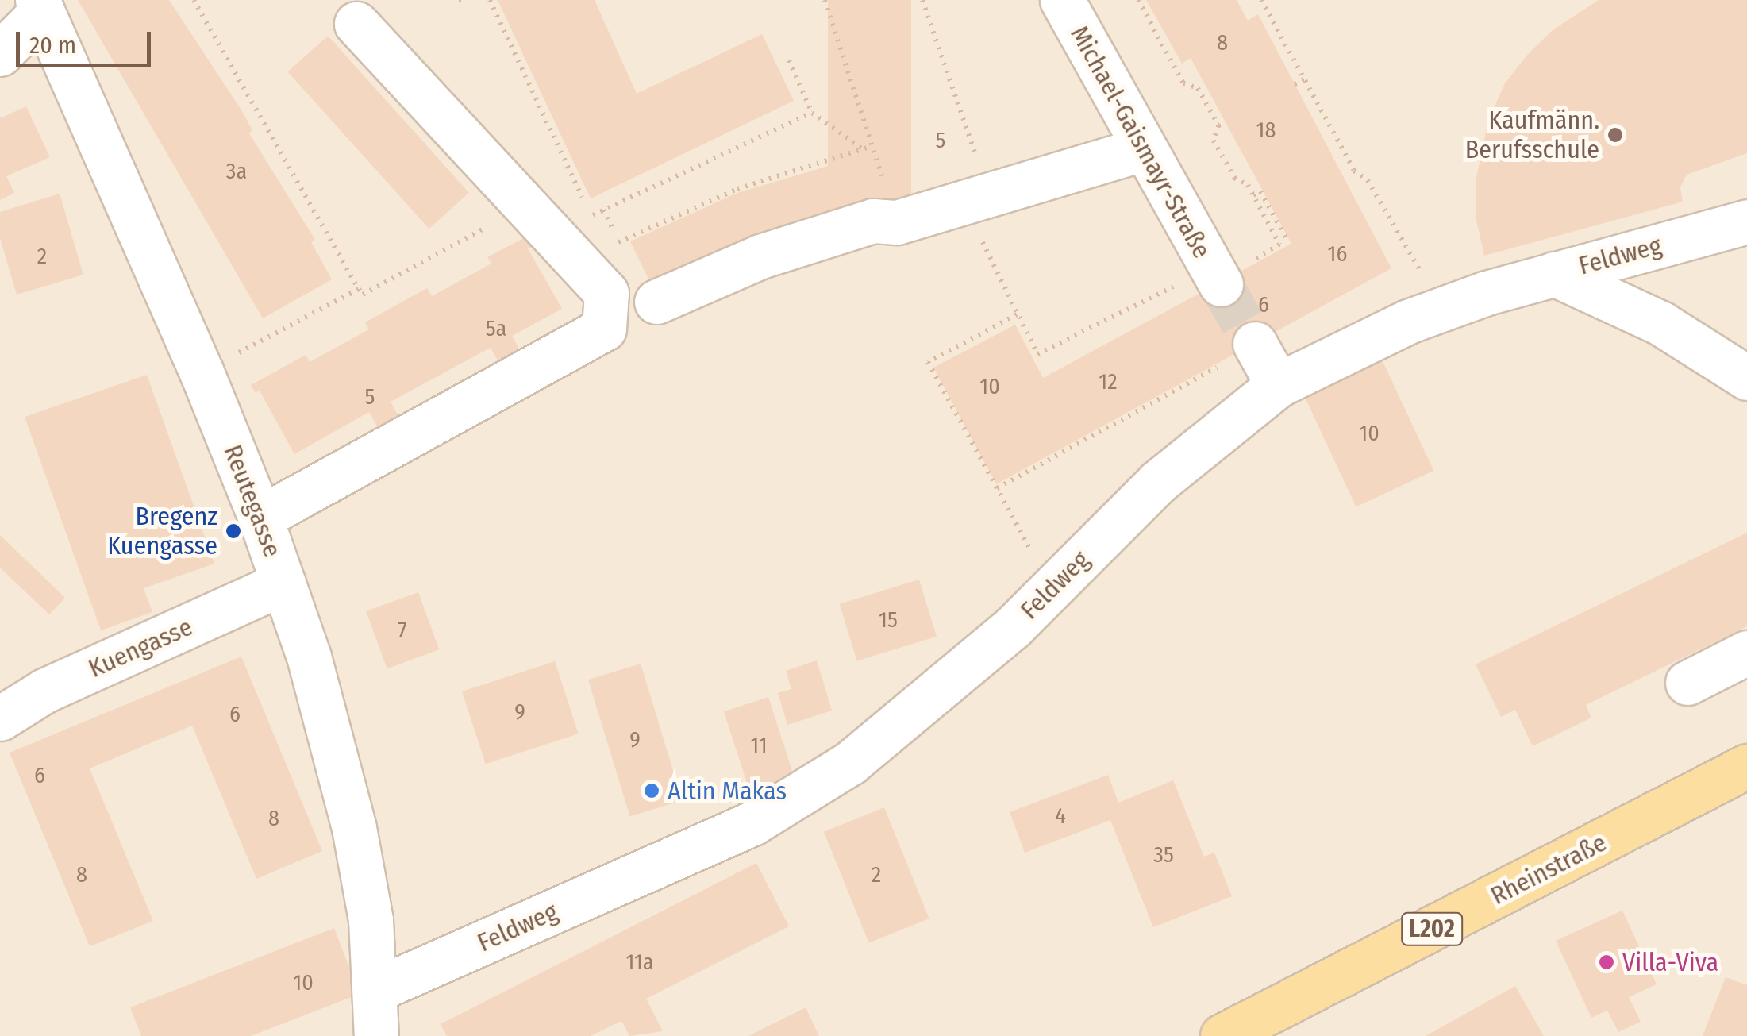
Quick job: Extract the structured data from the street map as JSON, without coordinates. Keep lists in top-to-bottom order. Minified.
{"streets":{"main road":["Rheinstraße","L202"],"street":["Michael-Gaismayr-Straße","Feldweg","Reutegasse","Kuengasse"]},"crossings":[["Feldweg","Reutegasse"],["Reutegasse","Kuengasse"]],"places":["Kaufmänn. Berufsschule","Bregenz Kuengasse","Altin Makas","Villa-Viva"],"house_numbers":["8","18","5","3a","16","2","6","5a","12","10","5","10","15","7","9","6","9","11","6","4","8","35","8","2","11a","10"],"scale_bar":"20 m"}
